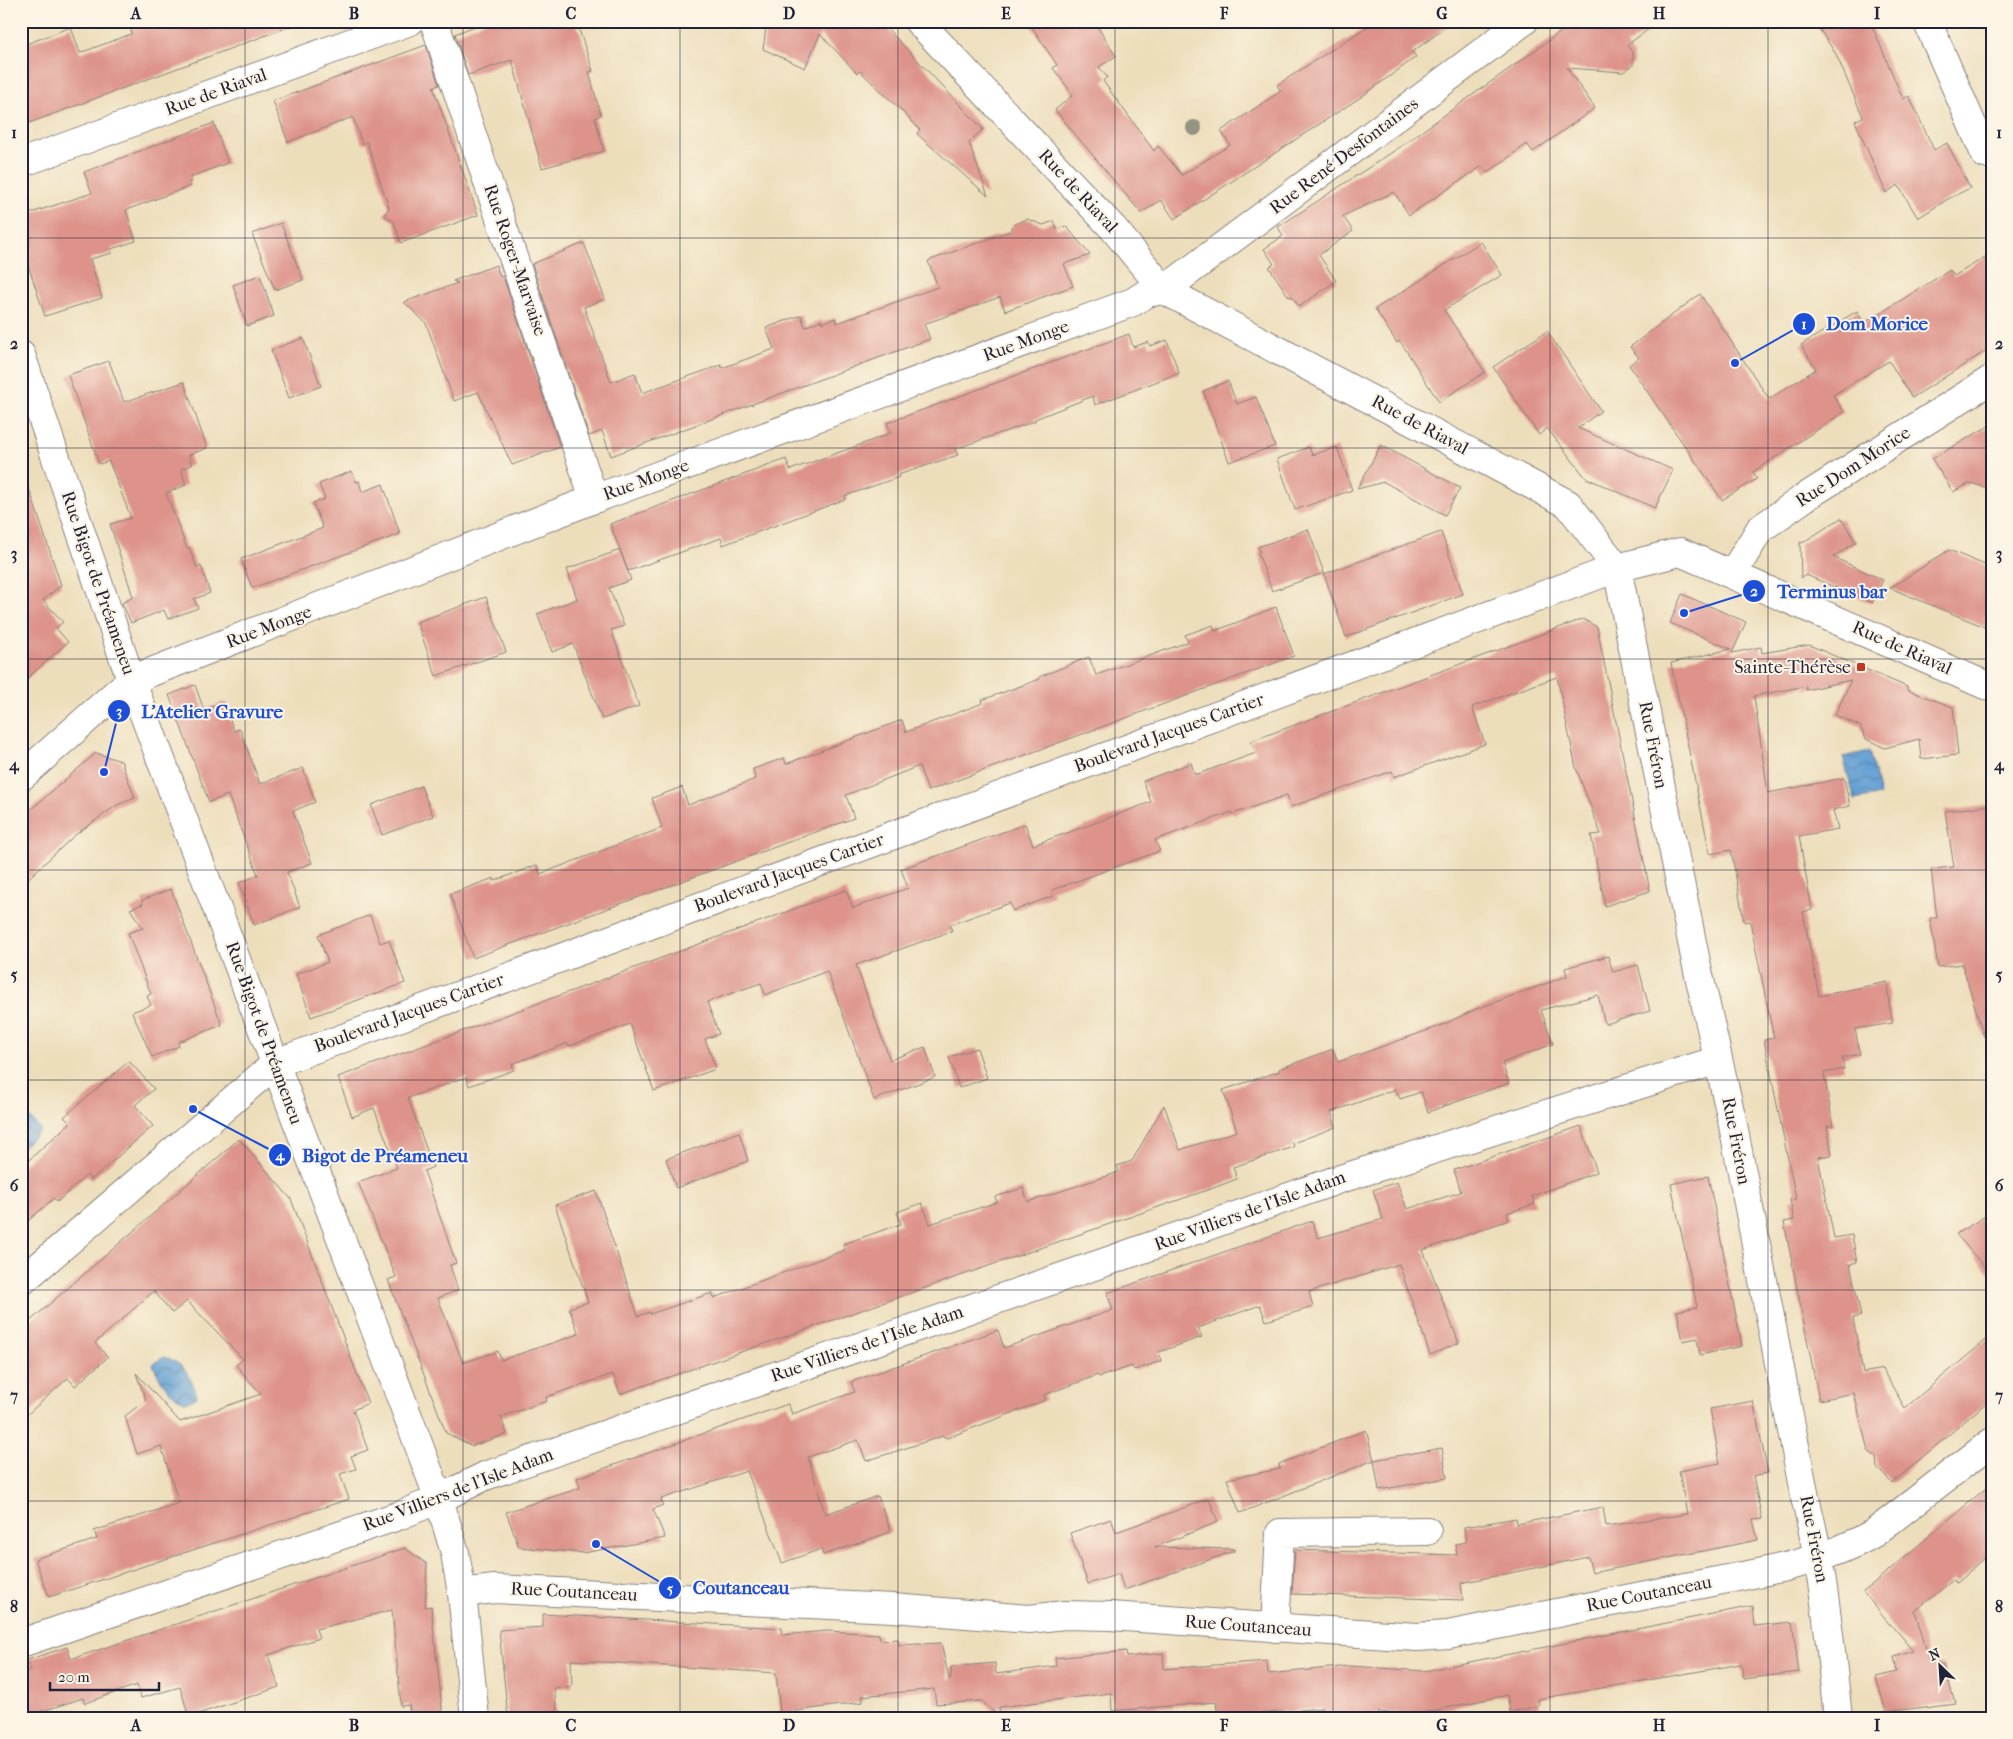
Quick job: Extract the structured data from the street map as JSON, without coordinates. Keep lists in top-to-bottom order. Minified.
{"streets":{"street":["Rue de Riaval","Rue René Desfontaines","Rue Roger-Marvaise","Rue Monge","Rue Dom Morice","Rue Bigot de Préameneu","Boulevard Jacques Cartier","Rue Fréron","Rue Villiers de l'Isle Adam","Rue Coutanceau"]},"crossings":[["Rue de Riaval","Rue René Desfontaines"],["Rue de Riaval","Rue Monge"],["Rue de Riaval","Rue Dom Morice"],["Rue de Riaval","Boulevard Jacques Cartier"],["Rue de Riaval","Rue Fréron"],["Rue René Desfontaines","Rue Monge"],["Rue Roger-Marvaise","Rue Monge"],["Rue Monge","Rue Bigot de Préameneu"],["Rue Bigot de Préameneu","Boulevard Jacques Cartier"],["Rue Bigot de Préameneu","Rue Villiers de l'Isle Adam"],["Rue Bigot de Préameneu","Rue Coutanceau"],["Boulevard Jacques Cartier","Rue Fréron"],["Rue Fréron","Rue Villiers de l'Isle Adam"],["Rue Fréron","Rue Coutanceau"]],"places":{"other":["Dom Morice","Terminus bar","L'Atelier Gravure","Bigot de Préameneu","Coutanceau"],"transit":["Sainte-Thérèse"]},"scale_bar":"20 m","north":"top left","grid":{"columns":["A","B","C","D","E","F","G","H","I"],"rows":["1","2","3","4","5","6","7","8"]}}
